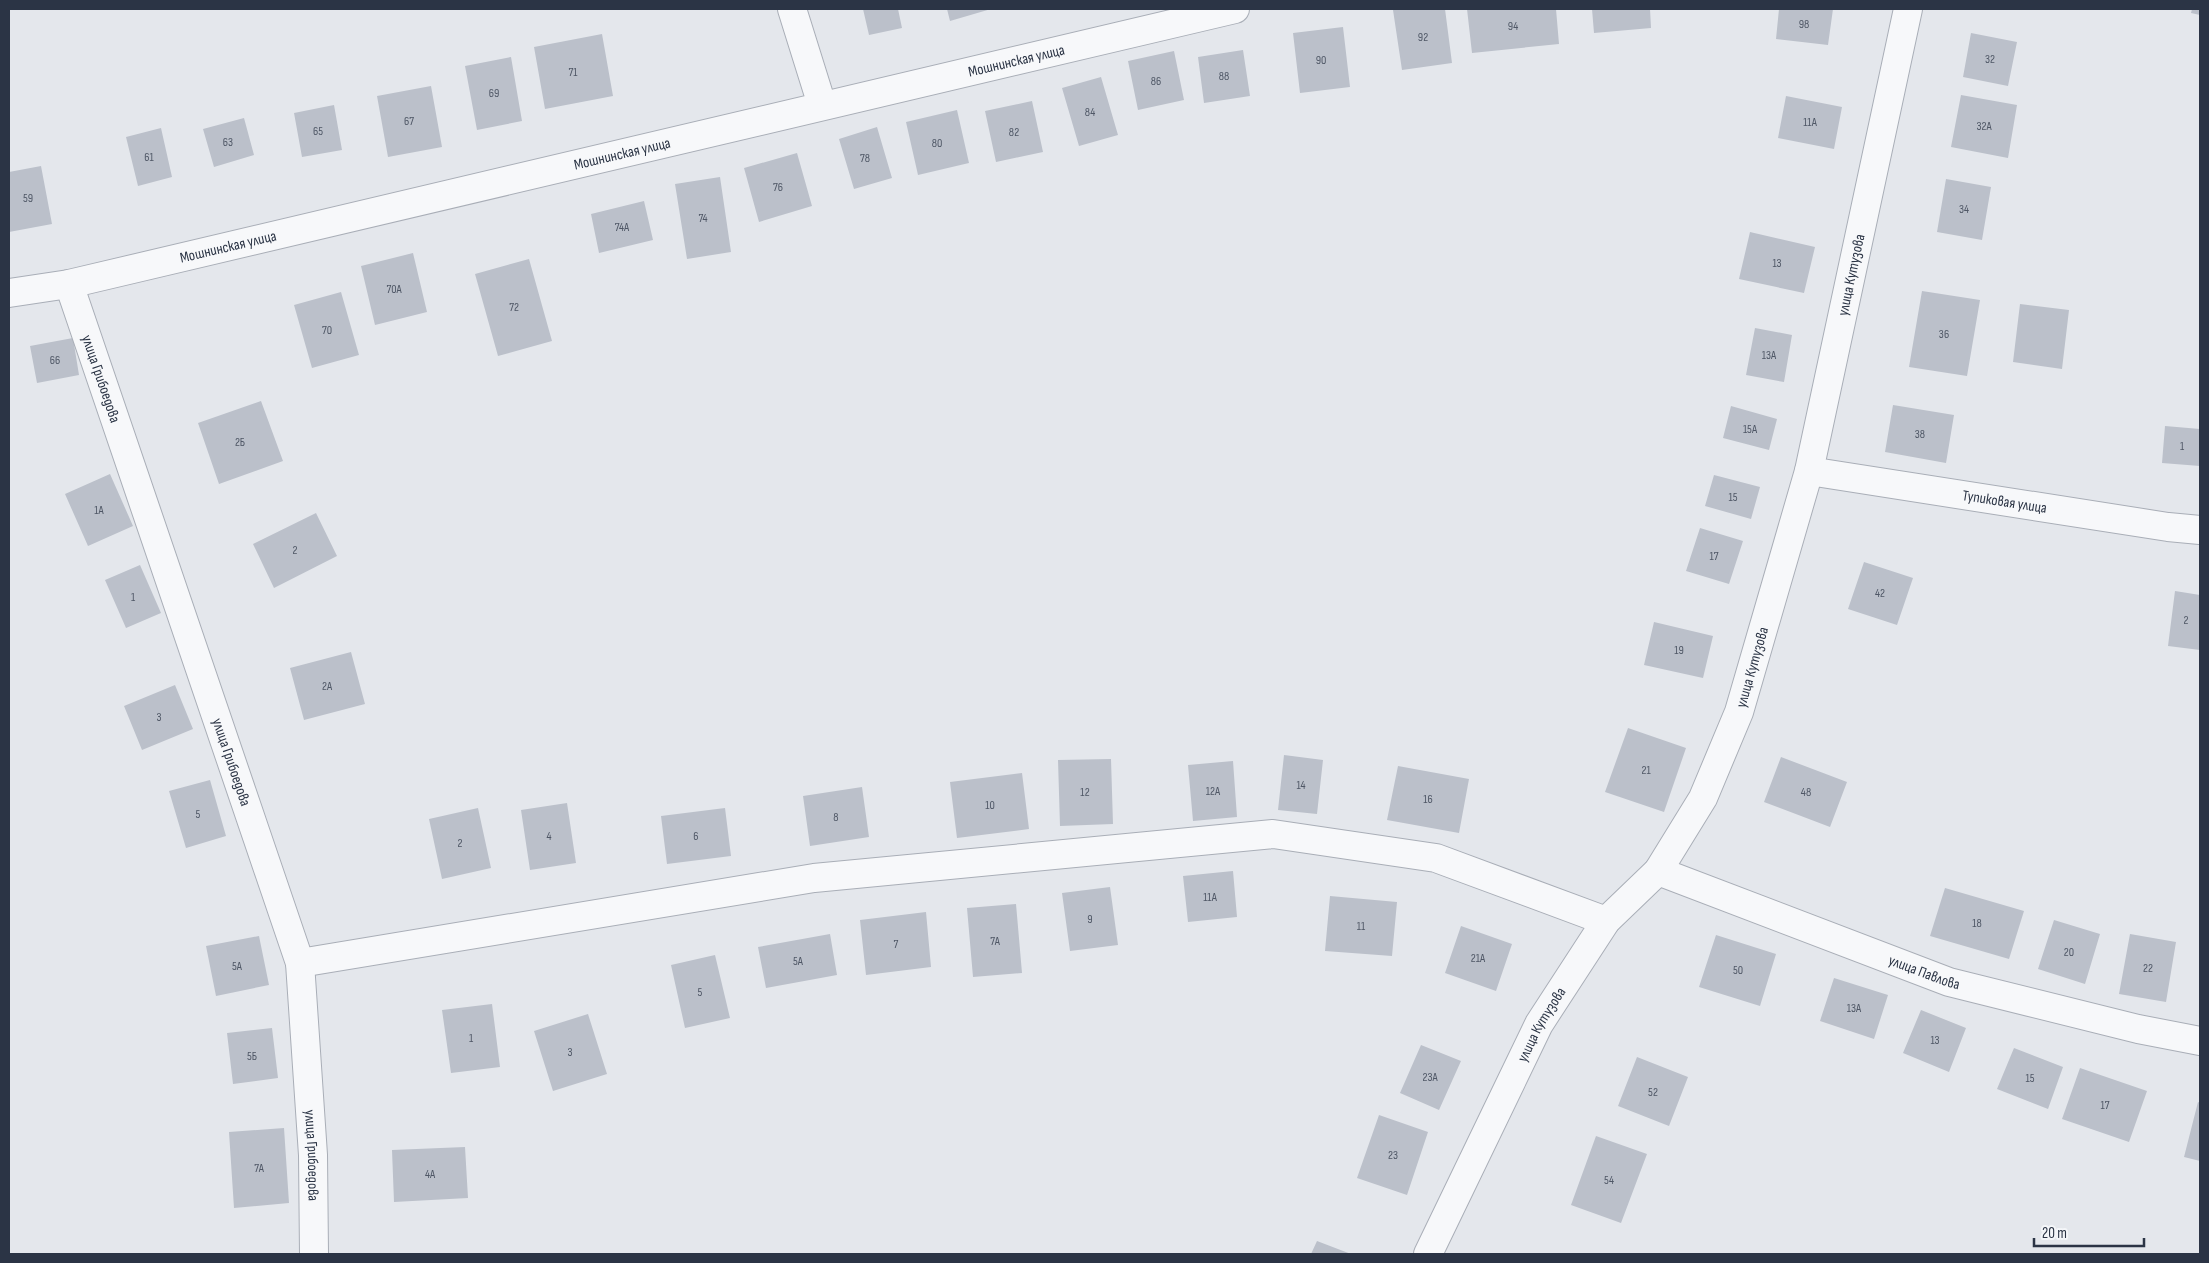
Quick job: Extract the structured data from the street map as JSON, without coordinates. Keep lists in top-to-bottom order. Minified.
{"streets":{"street":["Мошнинская улица","улица Кутузова","улица Грибоедова","Тупиковая улица","улица Павлова"]},"crossings":[["Мошнинская улица","улица Грибоедова"],["улица Кутузова","Тупиковая улица"],["улица Кутузова","улица Павлова"]],"house_numbers":["98","94","92","32","90","71","88","86","69","84","67","11А","32А","65","82","63","80","61","78","76","59","34","74","74А","13","70А","72","70","36","13А","66","15А","38","2Б","1","15","1А","2","17","42","1","2","19","2А","3","21","14","12А","12","48","16","10","5","8","4","6","2","11А","9","18","11","7А","7","20","21А","5А","5А","22","50","5","13А","1","13","3","5Б","23А","15","52","17","23","7А","4А","54"],"scale_bar":"20 m"}
